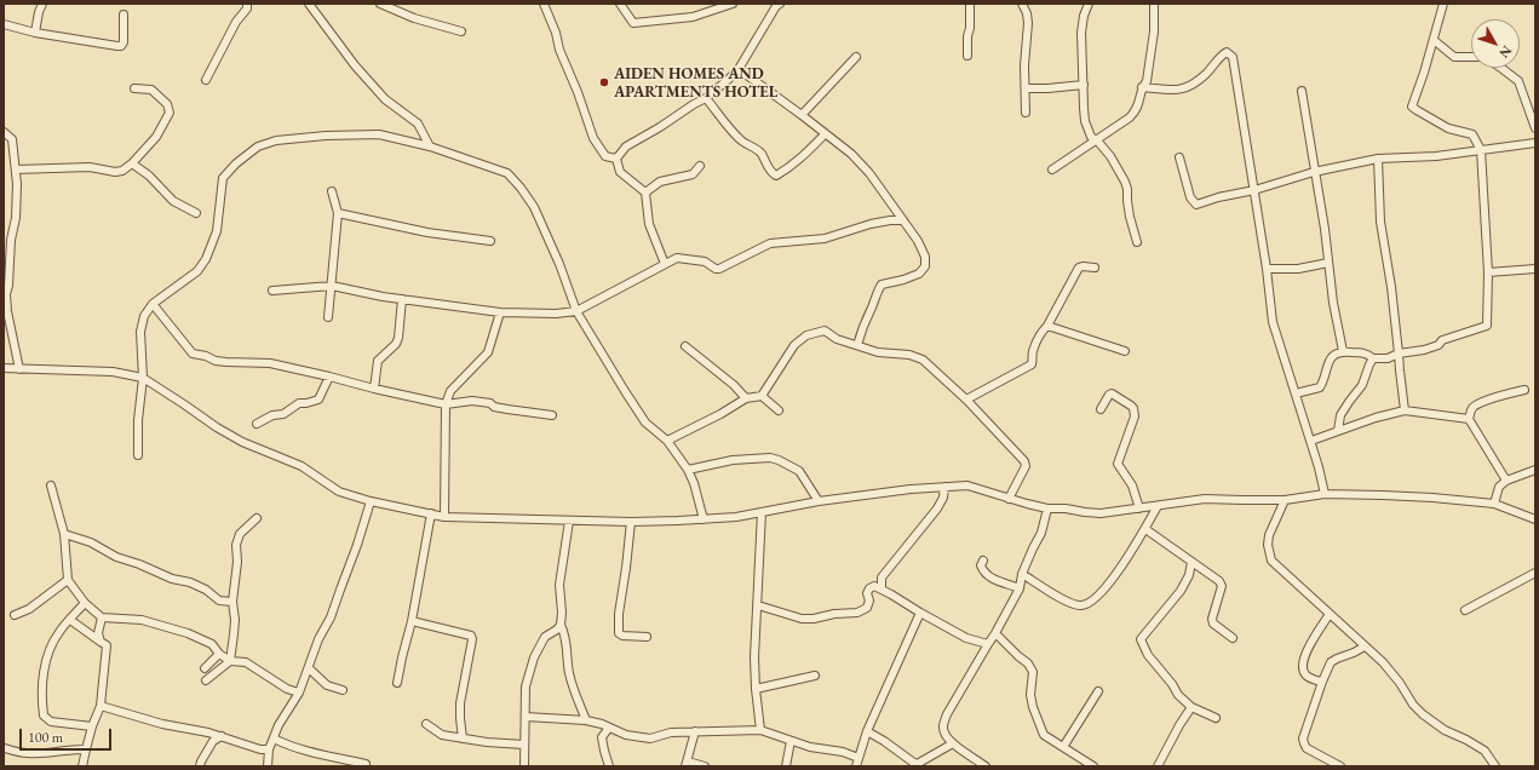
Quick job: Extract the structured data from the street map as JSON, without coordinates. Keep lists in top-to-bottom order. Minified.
{"places":["AIDEN HOMES AND APARTMENTS HOTEL"],"scale_bar":"100 m","north":"bottom right"}
